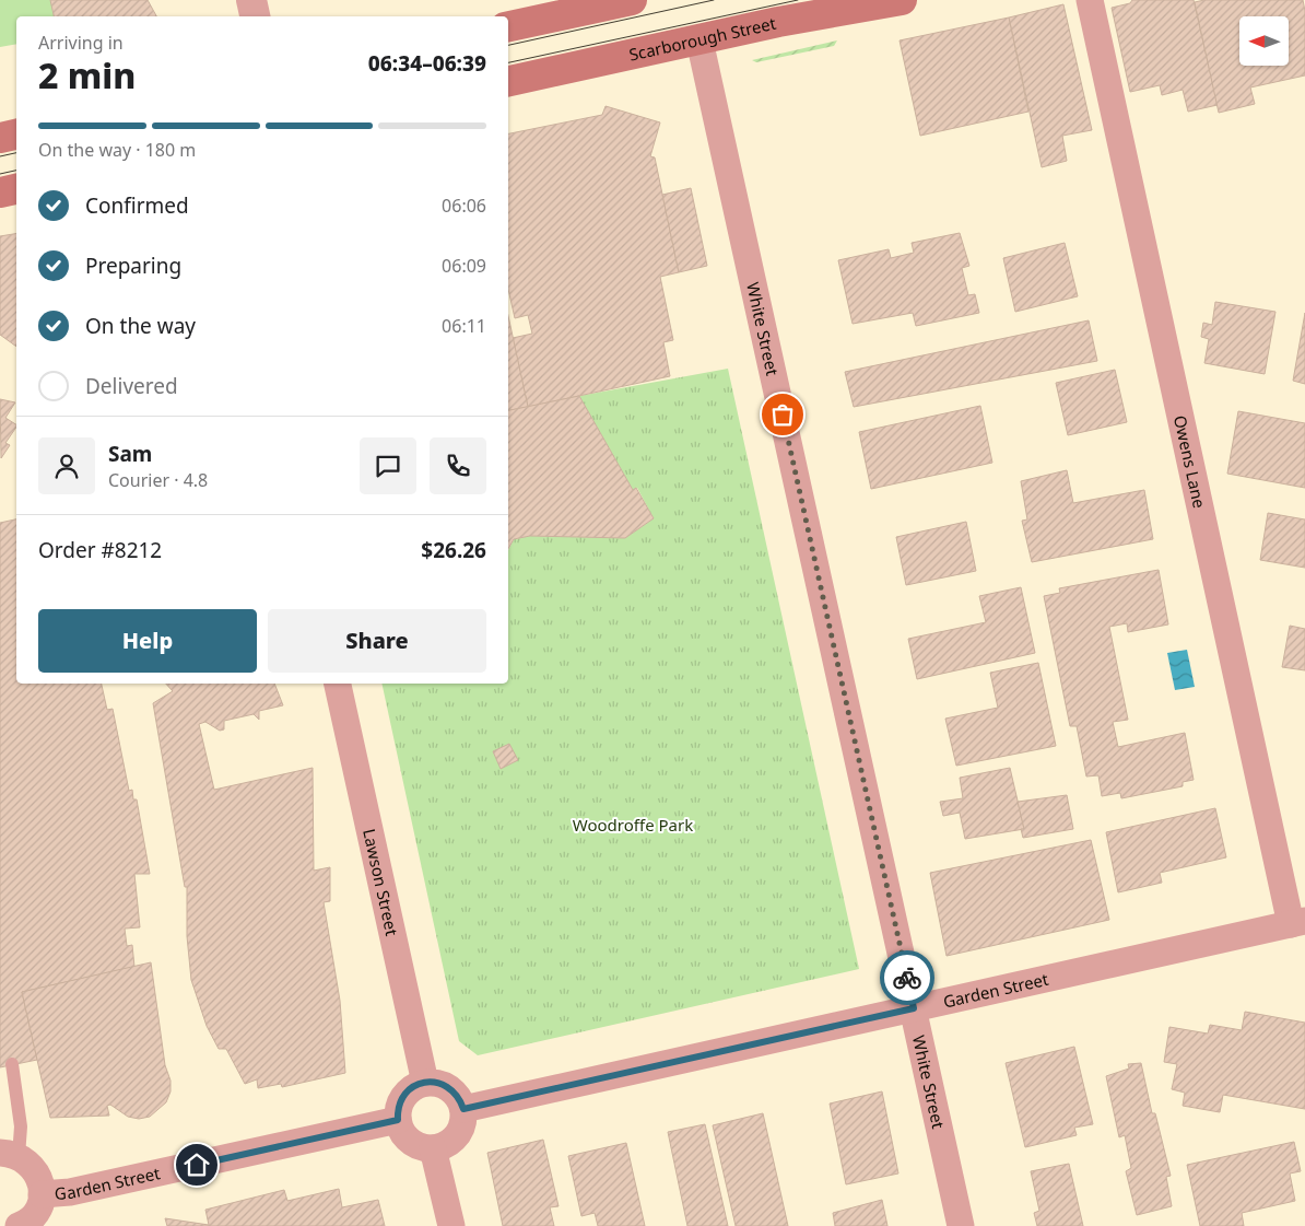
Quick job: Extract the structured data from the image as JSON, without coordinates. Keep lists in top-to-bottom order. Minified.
{"streets":{"main road":["Scarborough Street"],"street":["White Street","Owens Lane","Lawson Street","Garden Street"]},"crossings":[["Scarborough Street","White Street"],["White Street","Garden Street"],["Owens Lane","Garden Street"],["Lawson Street","Garden Street"]],"parks":["Woodroffe Park"],"north":"left","page":{"heading":["2 min","Arriving in","06:34–06:39"],"panel":["Sam","Courier · 4.8","Order #8212","$26.26"],"bar":"On the way · 180 m","list":[["Confirmed","06:06"],["Preparing","06:09"],["On the way","06:11"],"Delivered"],"buttons":["Help","Share"]}}
